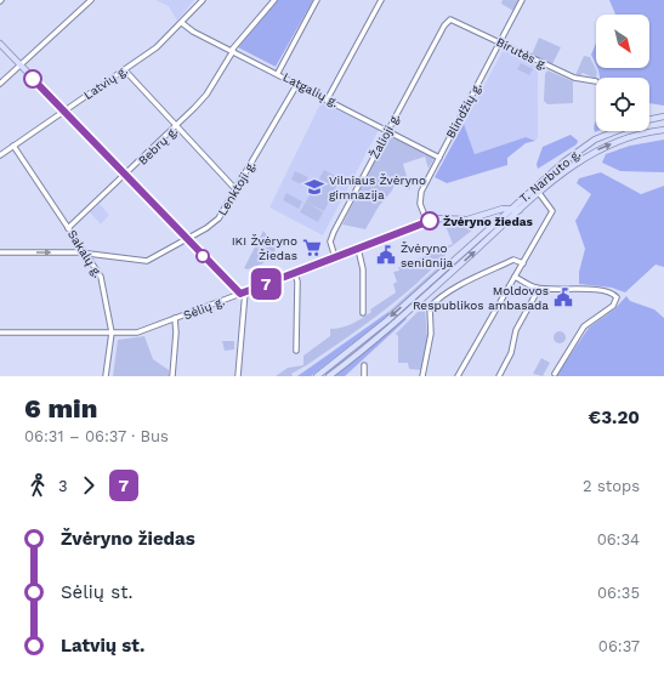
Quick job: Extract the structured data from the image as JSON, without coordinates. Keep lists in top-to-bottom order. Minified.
{"streets":{"main road":["T. Narbuto g.","Sėlių g."],"street":["Birutės g.","Latvių g.","Latgalių g.","Blindžių g.","Žalioji g.","Bebrų g.","Lenktoji g.","Sakalų g."]},"crossings":[["Birutės g.","Blindžių g."],["Birutės g.","Žalioji g."],["Latvių g.","Latgalių g."],["Latvių g.","Sakalų g."],["Latgalių g.","Blindžių g."],["Latgalių g.","Žalioji g."],["Latgalių g.","Bebrų g."],["Latgalių g.","Lenktoji g."],["Blindžių g.","Sėlių g."],["Žalioji g.","Sėlių g."],["Bebrų g.","Sakalų g."],["T. Narbuto g.","Sėlių g."],["Lenktoji g.","Sakalų g."],["Sakalų g.","Sėlių g."]],"places":{"school or university":["Vilniaus Žvėryno gimnazija"],"other":["Žvėryno žiedas"],"supermarket":["IKI Žvėryno Žiedas"],"public building":["Žvėryno seniūnija","Moldovos Respublikos ambasada"]},"lines":["bus line 7"],"north":"bottom right","page":{"on_map":"7","heading":["6 min","06:31 – 06:37 · Bus","€3.20"],"legs":["3","7","2 stops"],"list":[{"name":"Žvėryno žiedas","value":"06:34"},{"name":"Sėlių st.","value":"06:35"},{"name":"Latvių st.","value":"06:37"}]}}
